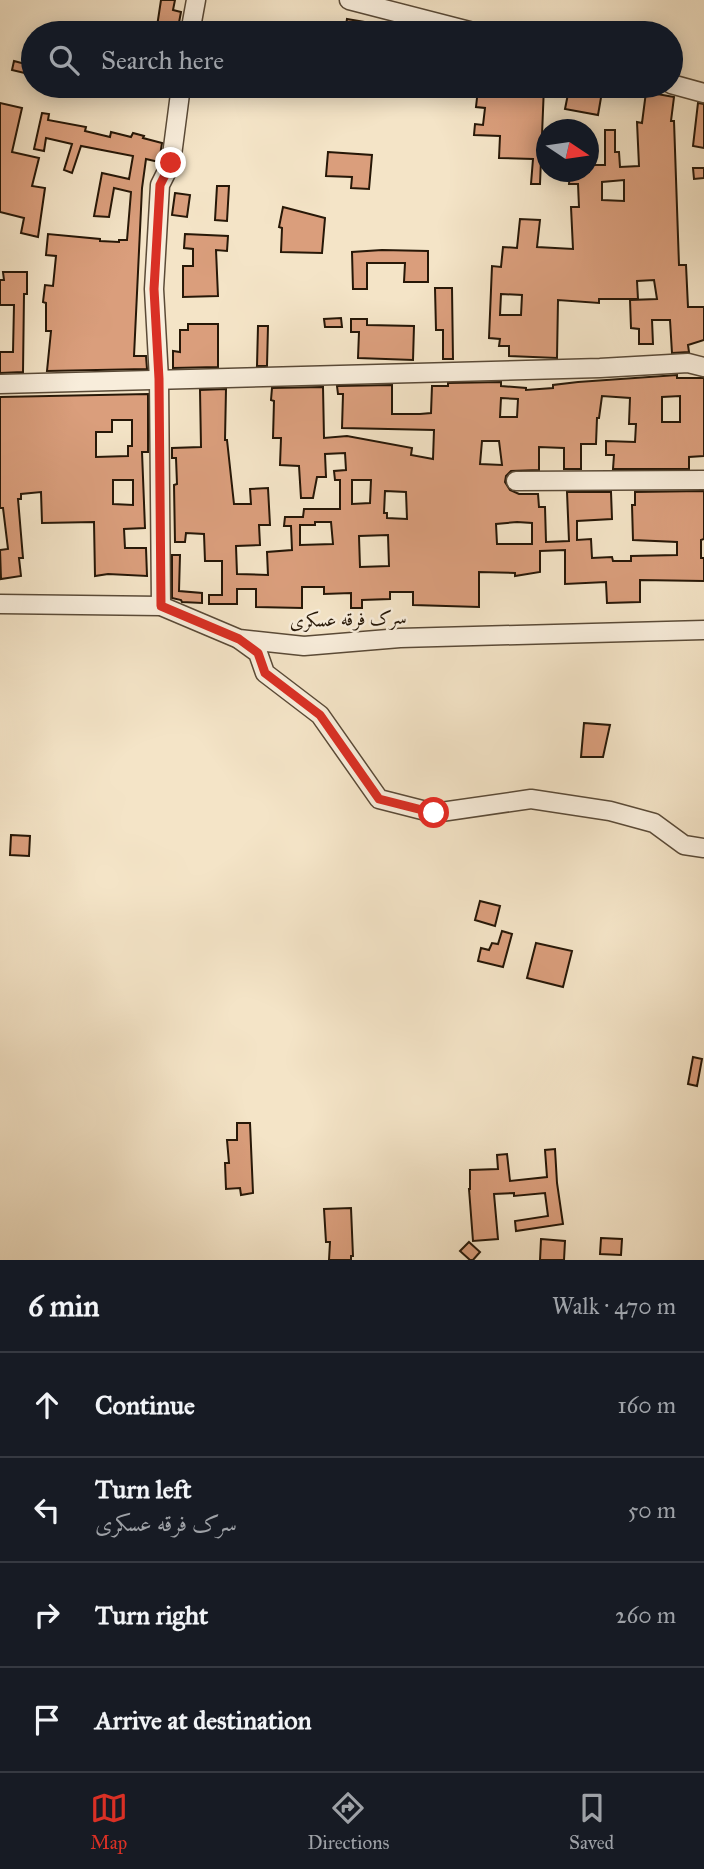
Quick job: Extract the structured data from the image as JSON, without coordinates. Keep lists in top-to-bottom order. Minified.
{"streets":{"street":["سرک فرقه عسکری"]},"north":"right","page":{"search":"Search here","heading":["6 min","Walk · 470 m"],"list":[["Continue","160 m"],["Turn left","سرک فرقه عسکری","50 m"],["Turn right","260 m"],"Arrive at destination"],"nav":["Map","Directions","Saved"]}}
